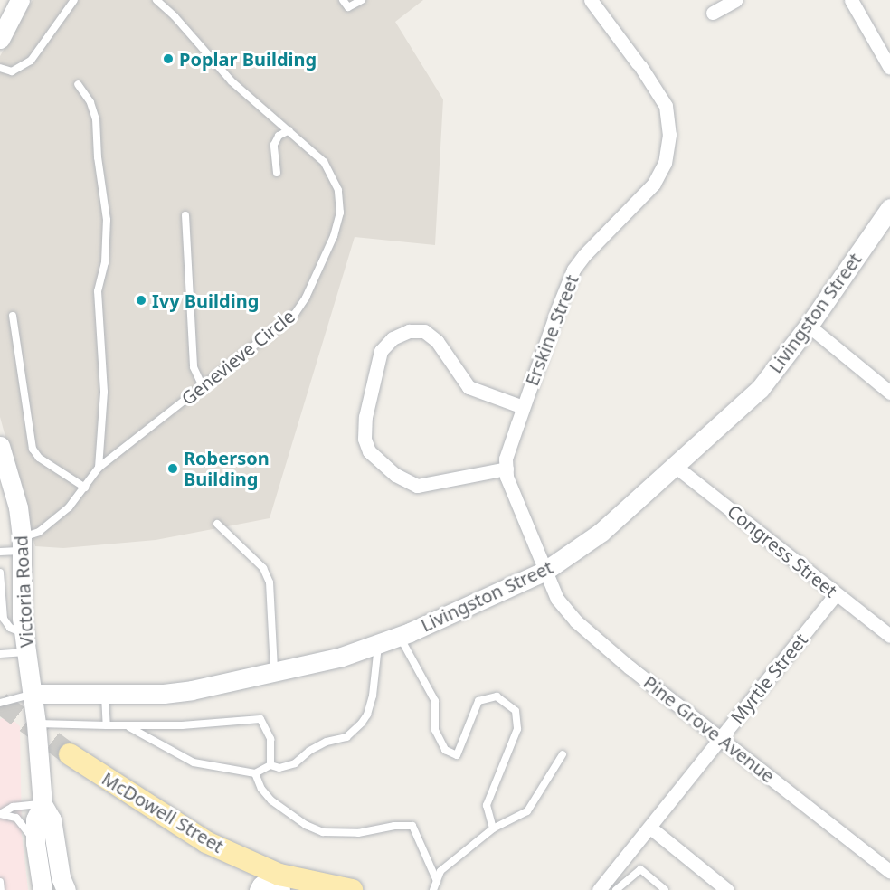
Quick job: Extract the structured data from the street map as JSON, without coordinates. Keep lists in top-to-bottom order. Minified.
{"streets":{"main road":["McDowell Street"],"street":["Livingston Street","Erskine Street","Congress Street","Victoria Road","Myrtle Street","Pine Grove Avenue"],"lane":["Genevieve Circle"]},"crossings":[["Livingston Street","Erskine Street"],["Livingston Street","Congress Street"],["Livingston Street","Victoria Road"],["Livingston Street","Pine Grove Avenue"],["Erskine Street","Pine Grove Avenue"],["Congress Street","Myrtle Street"],["Myrtle Street","Pine Grove Avenue"]],"places":["Poplar Building","Ivy Building","Roberson Building"]}
